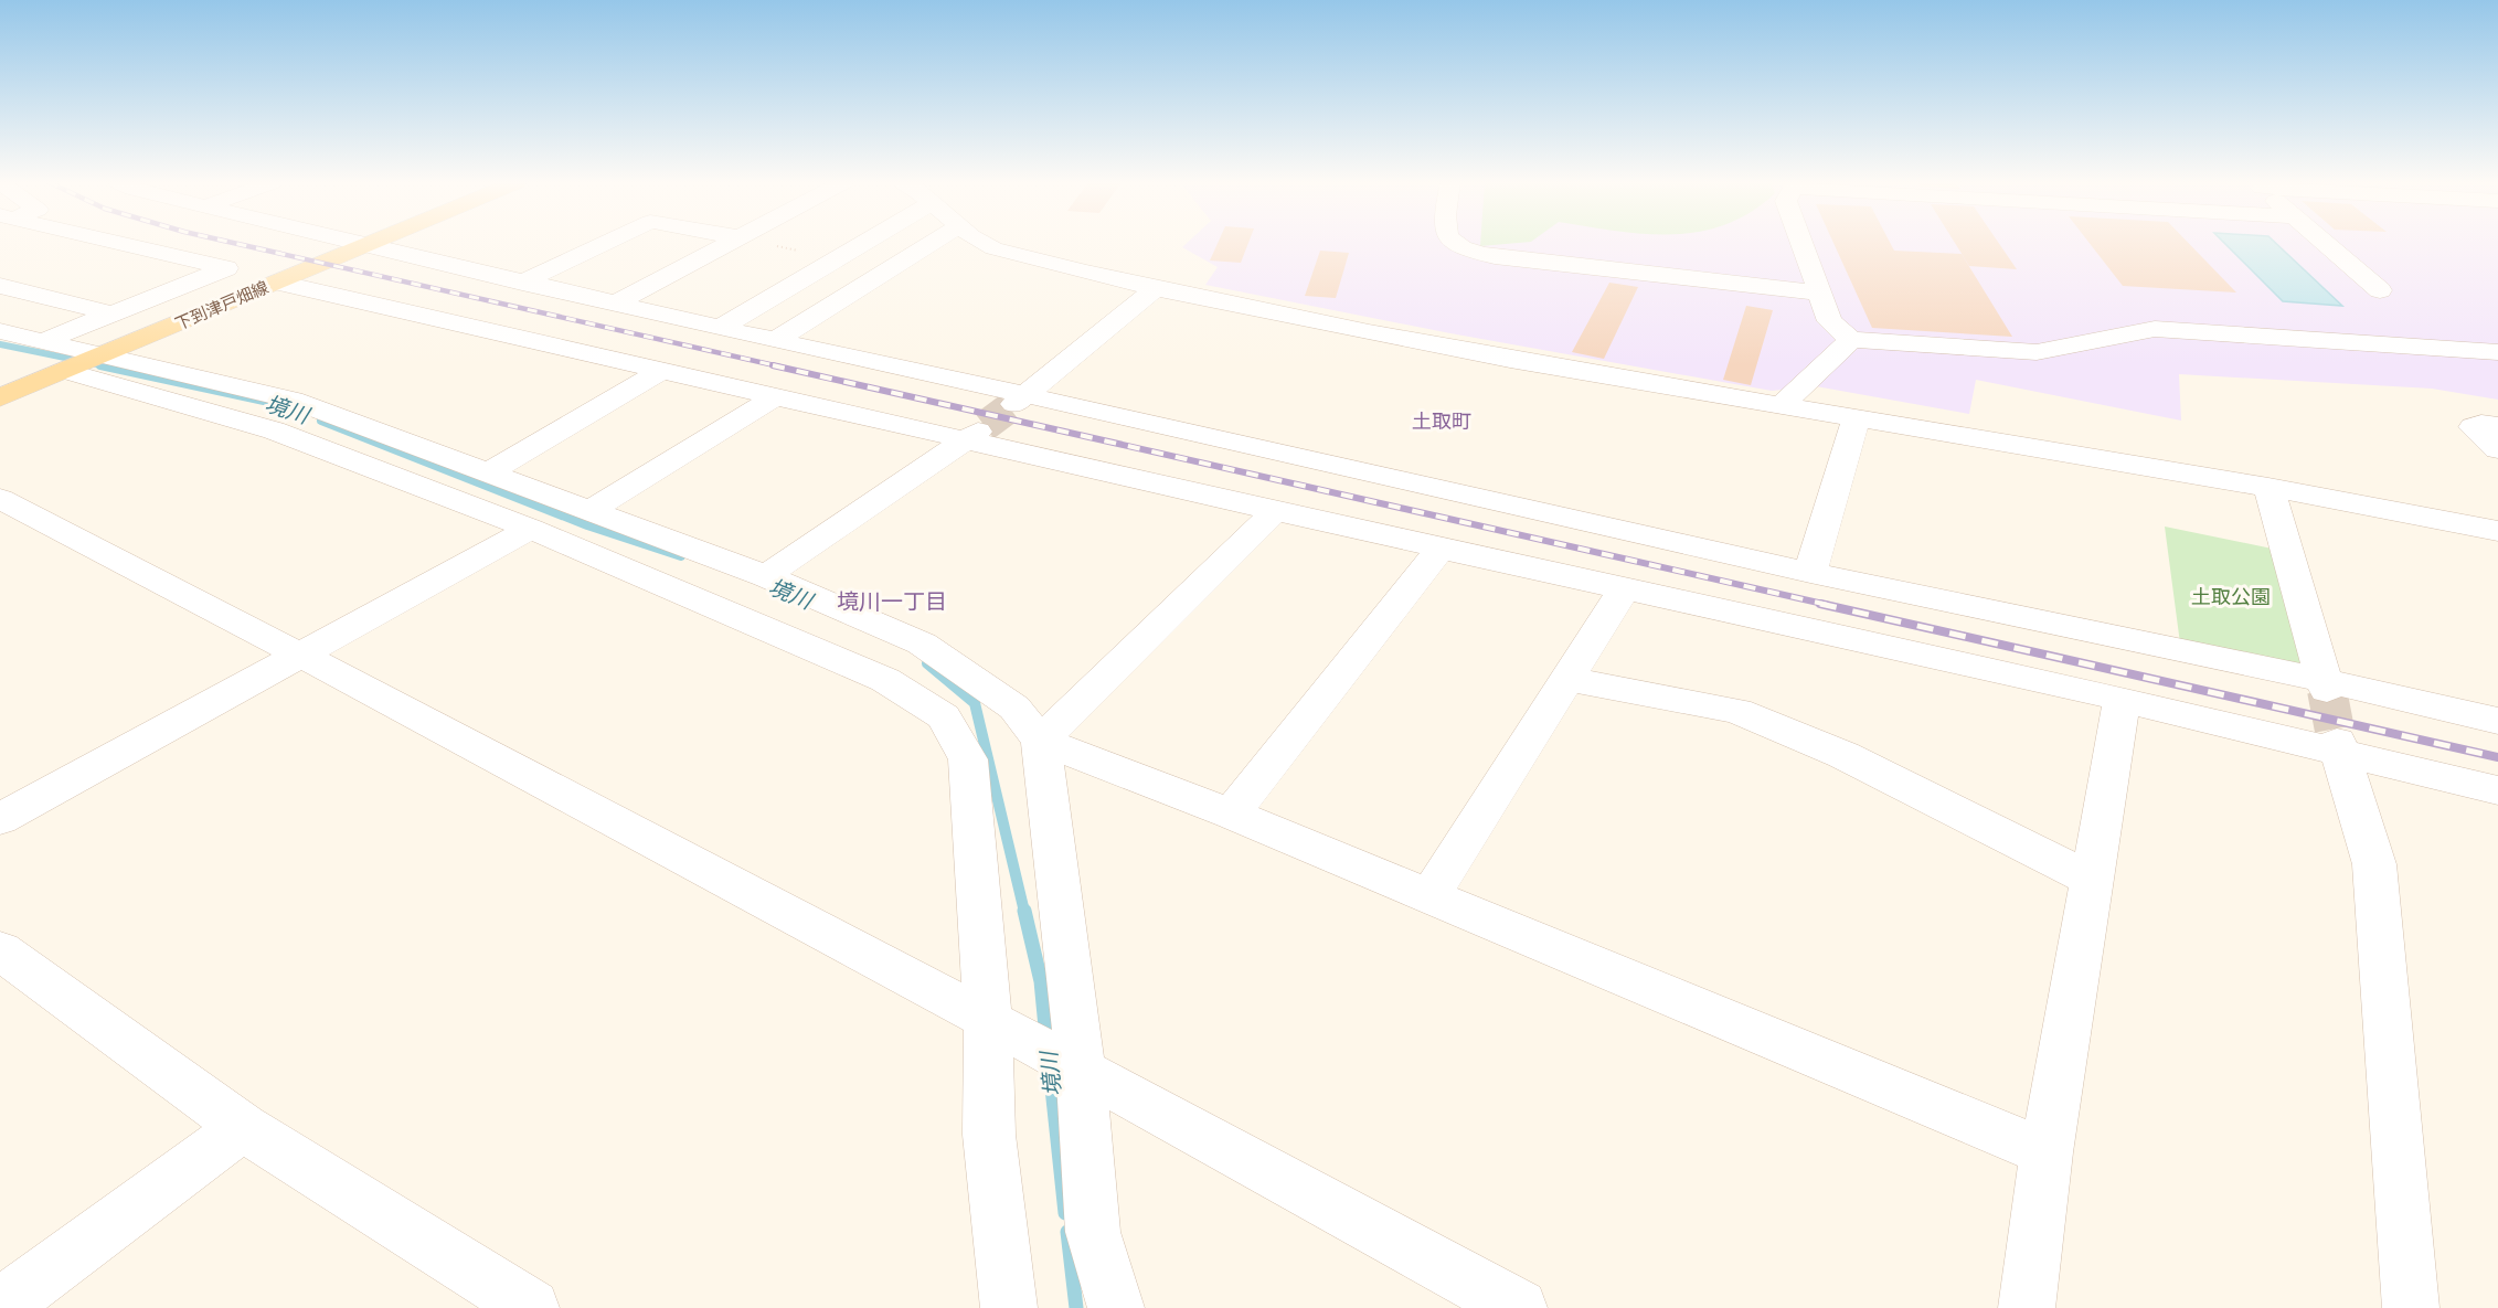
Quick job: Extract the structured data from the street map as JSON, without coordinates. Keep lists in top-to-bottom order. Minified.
{"streets":{"main road":["下到津戸畑線"]},"districts":["土取町","境川一丁目"],"water":["境川"],"parks":["土取公園"]}
